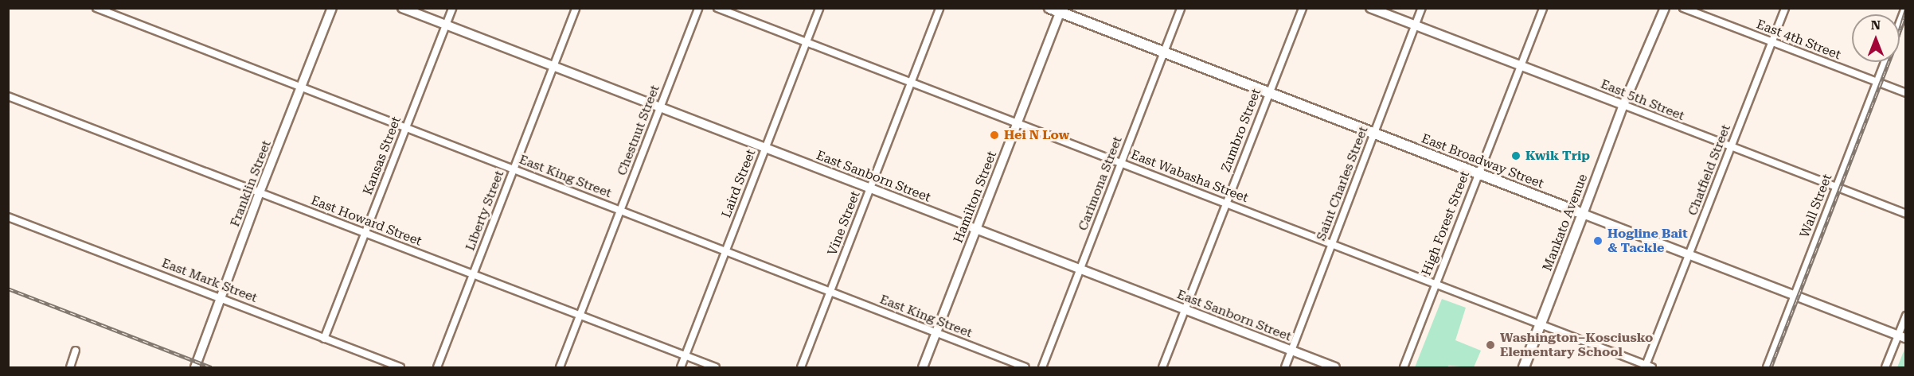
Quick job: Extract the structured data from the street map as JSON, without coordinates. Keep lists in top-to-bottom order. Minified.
{"streets":{"main road":["East Broadway Street","Mankato Avenue"],"street":["East 4th Street","East 5th Street","Chestnut Street","Zumbro Street","Kansas Street","Chatfield Street","East King Street","East Sanborn Street","East Wabasha Street","Franklin Street","Laird Street","Carimona Street","Saint Charles Street","Hamilton Street","Wall Street","Liberty Street","East Howard Street","Vine Street","High Forest Street","East Mark Street"]},"crossings":[["East 4th Street","Chatfield Street"],["East 4th Street","Wall Street"],["East 5th Street","Chatfield Street"],["East 5th Street","Saint Charles Street"],["East 5th Street","Wall Street"],["East 5th Street","Mankato Avenue"],["East 5th Street","High Forest Street"],["Chestnut Street","East King Street"],["Chestnut Street","East Sanborn Street"],["Chestnut Street","East Howard Street"],["Zumbro Street","East Broadway Street"],["Zumbro Street","East Sanborn Street"],["Zumbro Street","East Wabasha Street"],["Kansas Street","East King Street"],["Kansas Street","East Sanborn Street"],["Kansas Street","East Howard Street"],["Kansas Street","East Mark Street"],["East Broadway Street","Chatfield Street"],["East Broadway Street","Carimona Street"],["East Broadway Street","Saint Charles Street"],["East Broadway Street","Hamilton Street"],["East Broadway Street","Wall Street"],["East Broadway Street","Mankato Avenue"],["East Broadway Street","High Forest Street"],["Chatfield Street","East Wabasha Street"],["East King Street","Franklin Street"],["East King Street","Laird Street"],["East King Street","Hamilton Street"],["East King Street","Liberty Street"],["East King Street","Vine Street"],["East Sanborn Street","Laird Street"],["East Sanborn Street","Carimona Street"],["East Sanborn Street","Saint Charles Street"],["East Sanborn Street","Hamilton Street"],["East Sanborn Street","Liberty Street"],["East Sanborn Street","Vine Street"],["East Wabasha Street","Laird Street"],["East Wabasha Street","Carimona Street"],["East Wabasha Street","Saint Charles Street"],["East Wabasha Street","Hamilton Street"],["East Wabasha Street","Mankato Avenue"],["East Wabasha Street","Vine Street"],["East Wabasha Street","High Forest Street"],["Franklin Street","East Howard Street"],["Franklin Street","East Mark Street"],["Laird Street","East Howard Street"],["Liberty Street","East Howard Street"]],"places":["Hei N Low","Kwik Trip","Hogline Bait & Tackle","Washington–Kosciusko Elementary School"],"north":"top"}
